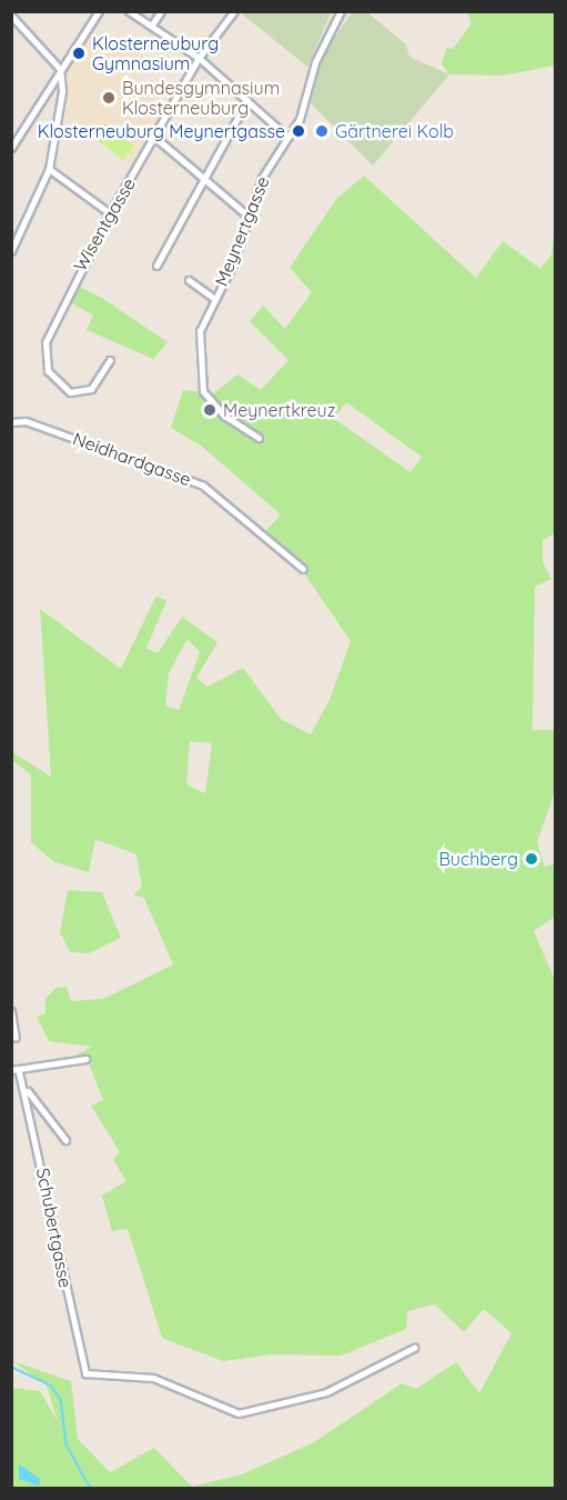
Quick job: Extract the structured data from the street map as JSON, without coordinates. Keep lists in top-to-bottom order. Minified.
{"streets":{"street":["Wisentgasse","Meynertgasse","Neidhardgasse","Schubertgasse"]},"places":["Klosterneuburg Gymnasium","Bundesgymnasium Klosterneuburg","Klosterneuburg Meynertgasse","Gärtnerei Kolb","Meynertkreuz","Buchberg"]}
